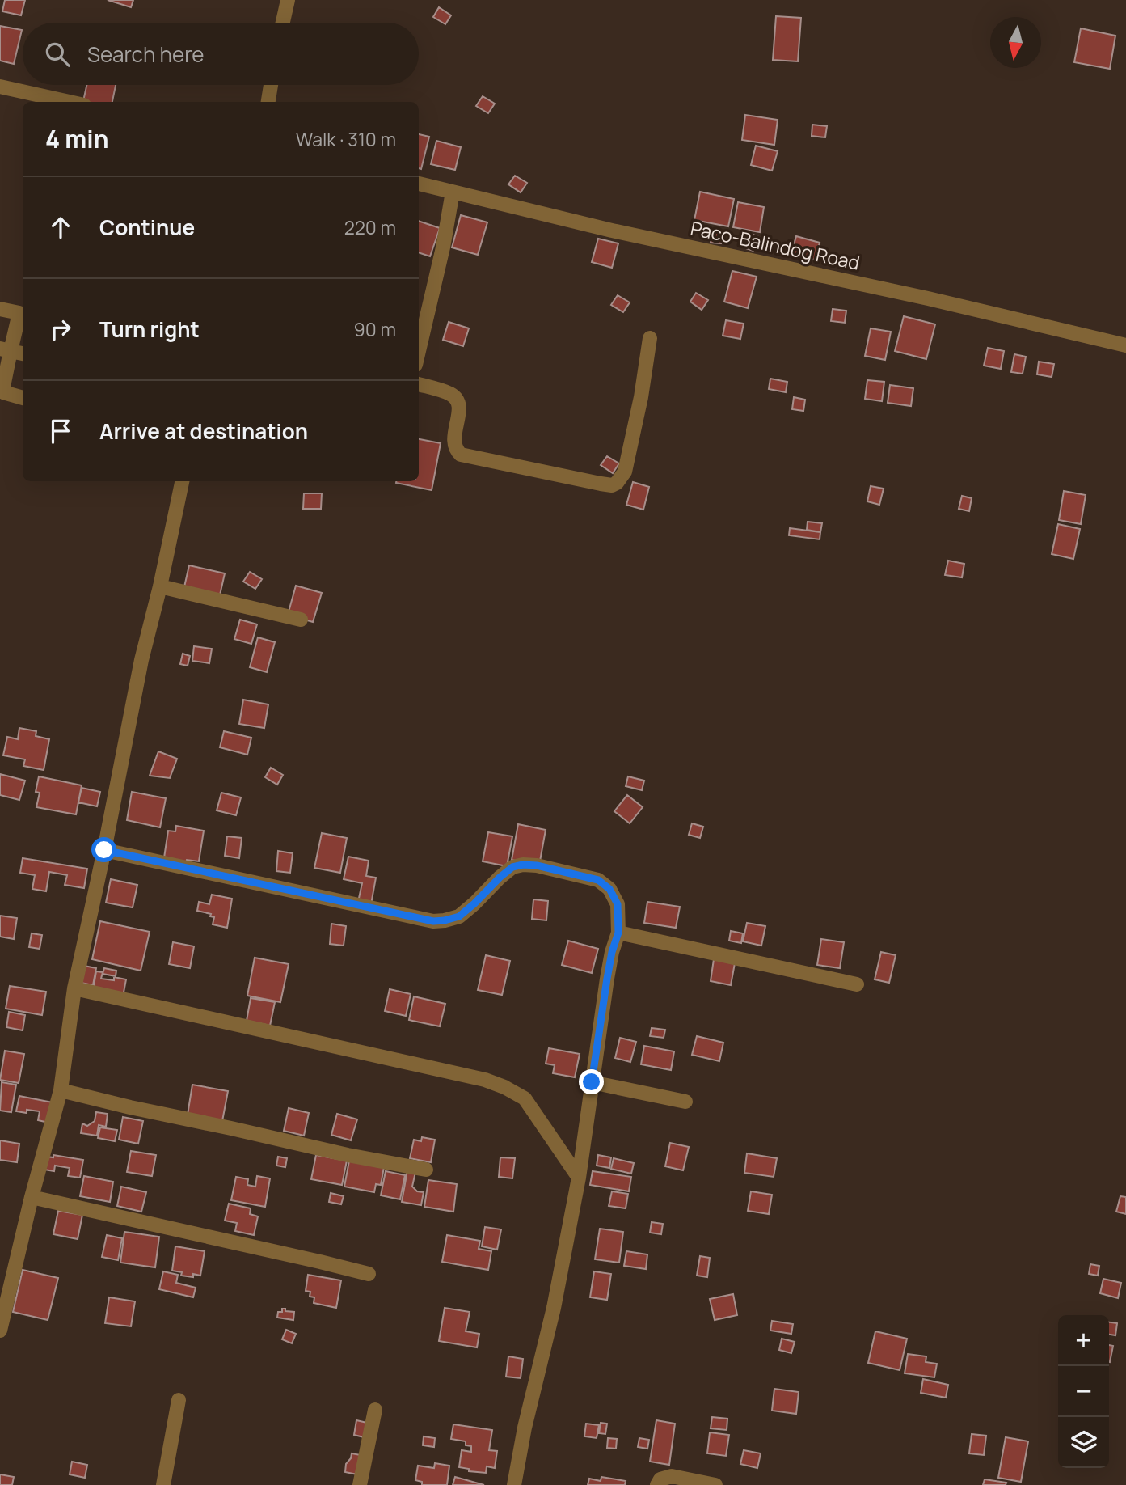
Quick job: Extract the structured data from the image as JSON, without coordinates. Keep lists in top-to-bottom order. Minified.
{"streets":{"street":["Paco-Balindog Road"]},"north":"bottom","page":{"search":"Search here","heading":["4 min","Walk · 310 m"],"list":[["Continue","220 m"],["Turn right","90 m"],"Arrive at destination"],"map_buttons":["+","−"]}}
